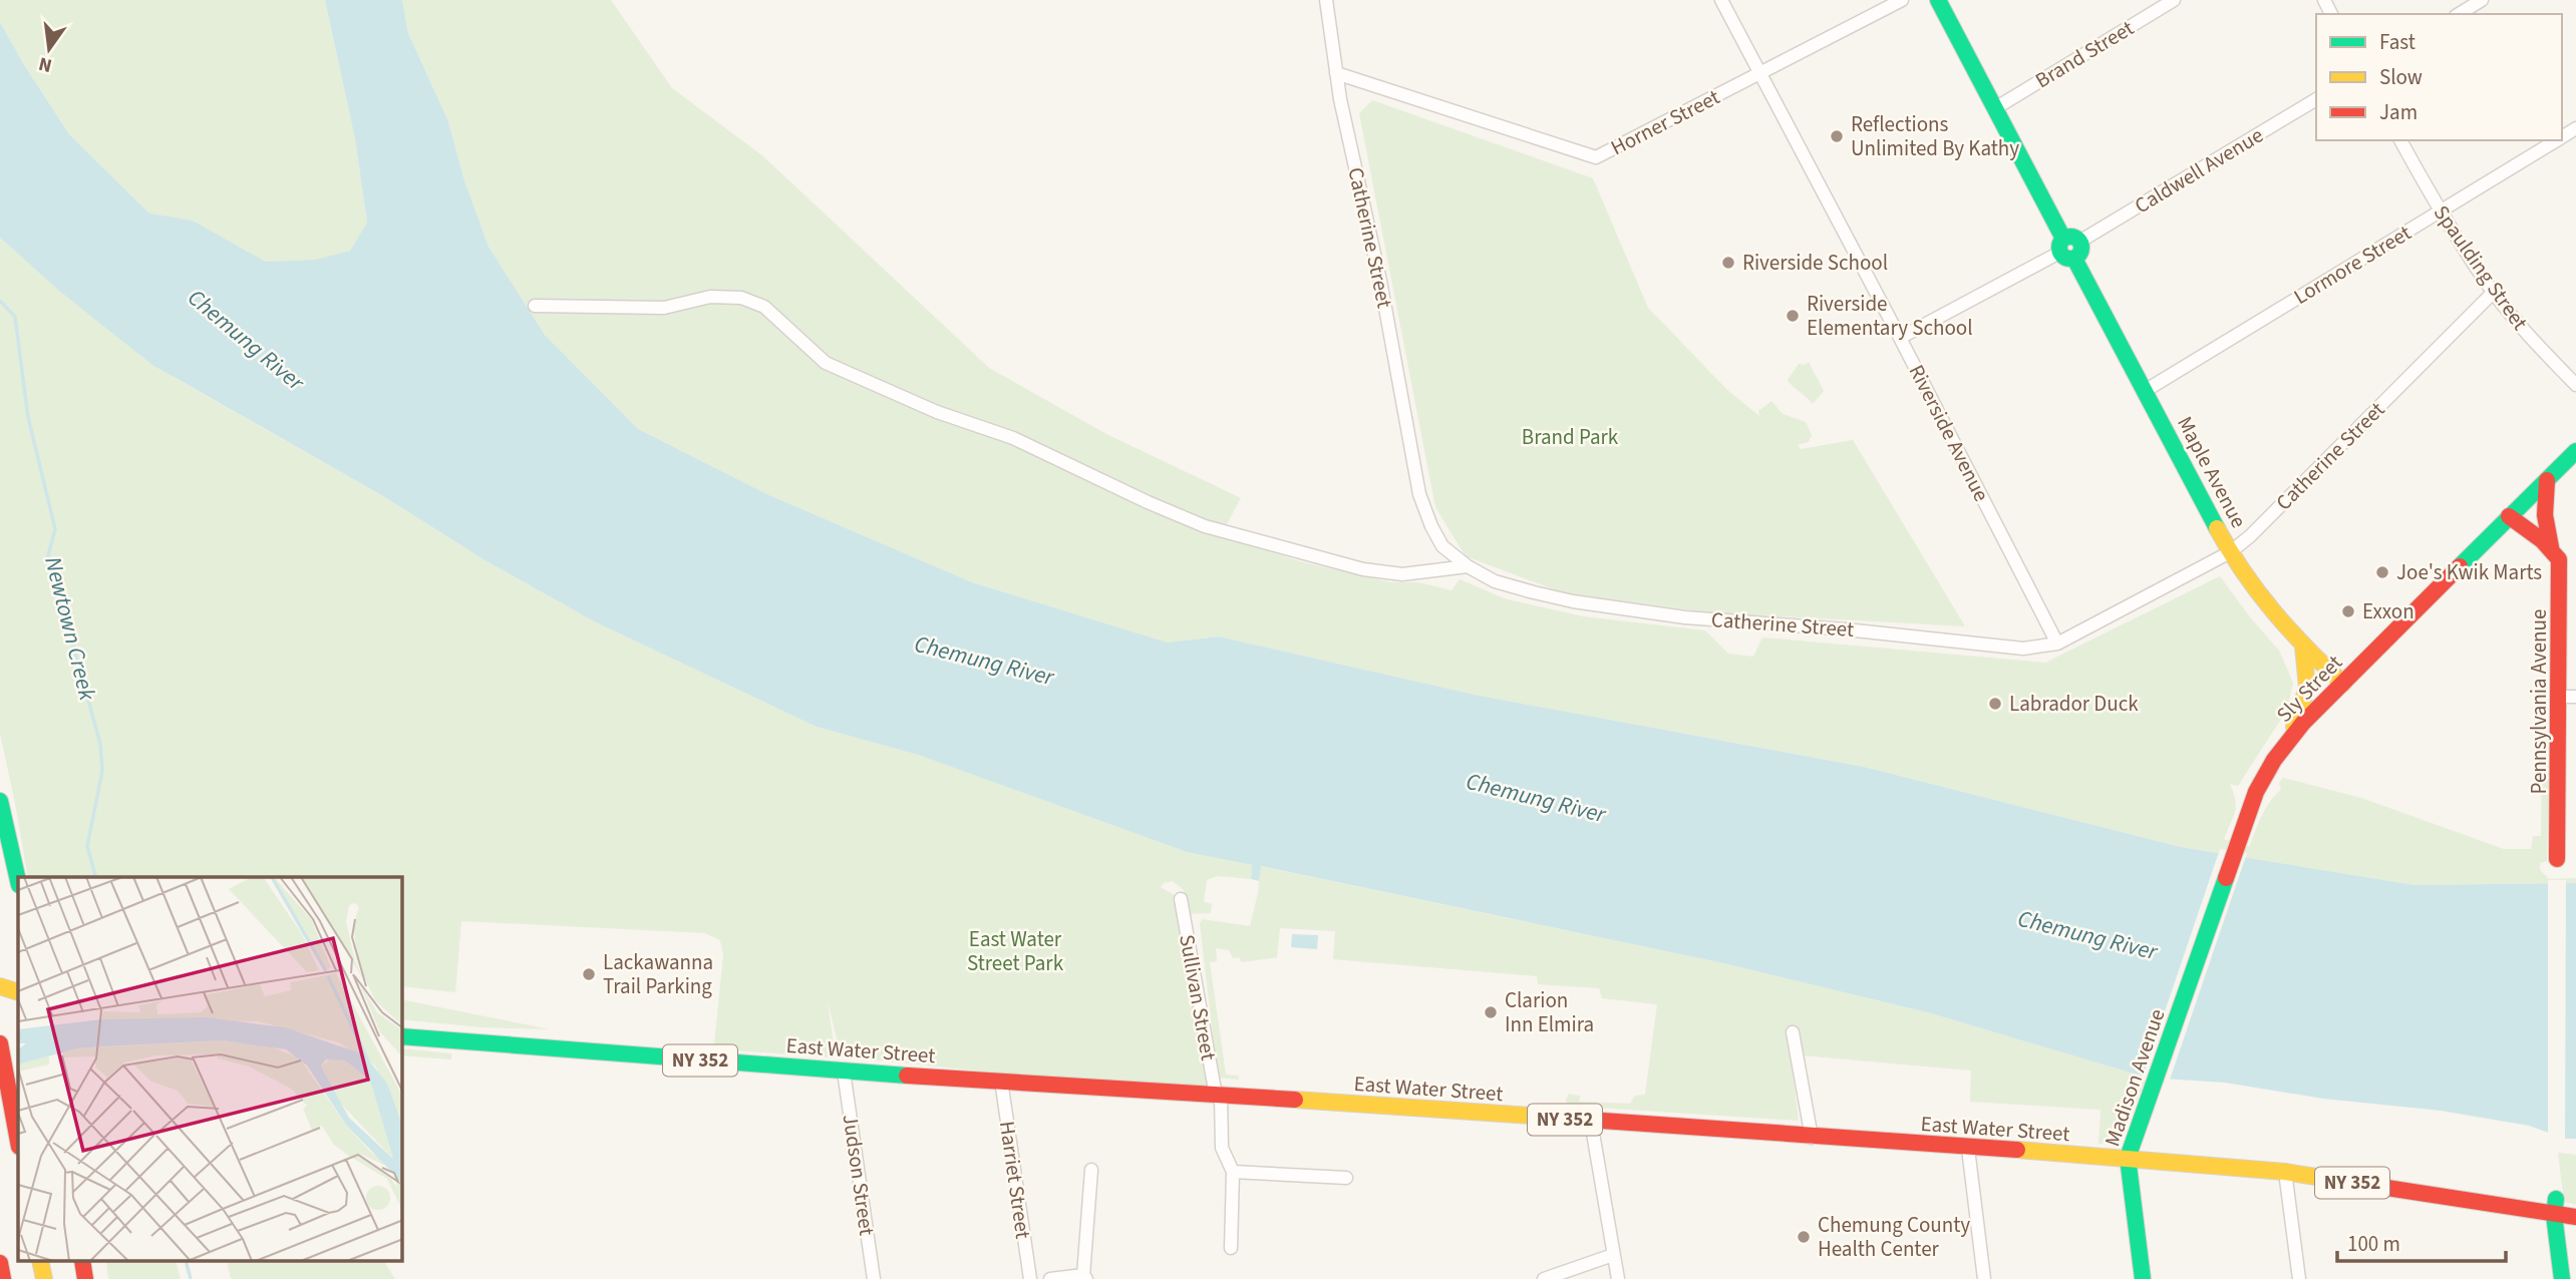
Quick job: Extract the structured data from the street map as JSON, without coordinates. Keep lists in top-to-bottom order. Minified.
{"streets":{"main road":["Maple Avenue","Sly Street","Pennsylvania Avenue","East Water Street","NY 352","Madison Avenue"],"street":["Brand Street","Horner Street","Caldwell Avenue","Catherine Street","Lormore Street","Spaulding Street","Riverside Avenue","Sullivan Street","Judson Street","Harriet Street"]},"crossings":[["Brand Street","Maple Avenue"],["Horner Street","Catherine Street"],["Horner Street","Riverside Avenue"],["Caldwell Avenue","Riverside Avenue"],["Caldwell Avenue","Maple Avenue"],["Catherine Street","Spaulding Street"],["Catherine Street","Riverside Avenue"],["Catherine Street","Maple Avenue"],["Lormore Street","Spaulding Street"],["Lormore Street","Maple Avenue"],["Maple Avenue","Sly Street"],["Sly Street","Madison Avenue"],["Sullivan Street","East Water Street"],["East Water Street","Madison Avenue"],["East Water Street","Judson Street"],["East Water Street","Harriet Street"]],"water":["Chemung River","Newtown Creek"],"parks":["Brand Park","East Water Street Park"],"places":["Reflections Unlimited By Kathy","Riverside School","Riverside Elementary School","Joe's Kwik Marts","Exxon","Labrador Duck","Lackawanna Trail Parking","Clarion Inn Elmira","Chemung County Health Center"],"legend":["Fast","Slow","Jam"],"scale_bar":"100 m","north":"bottom"}
